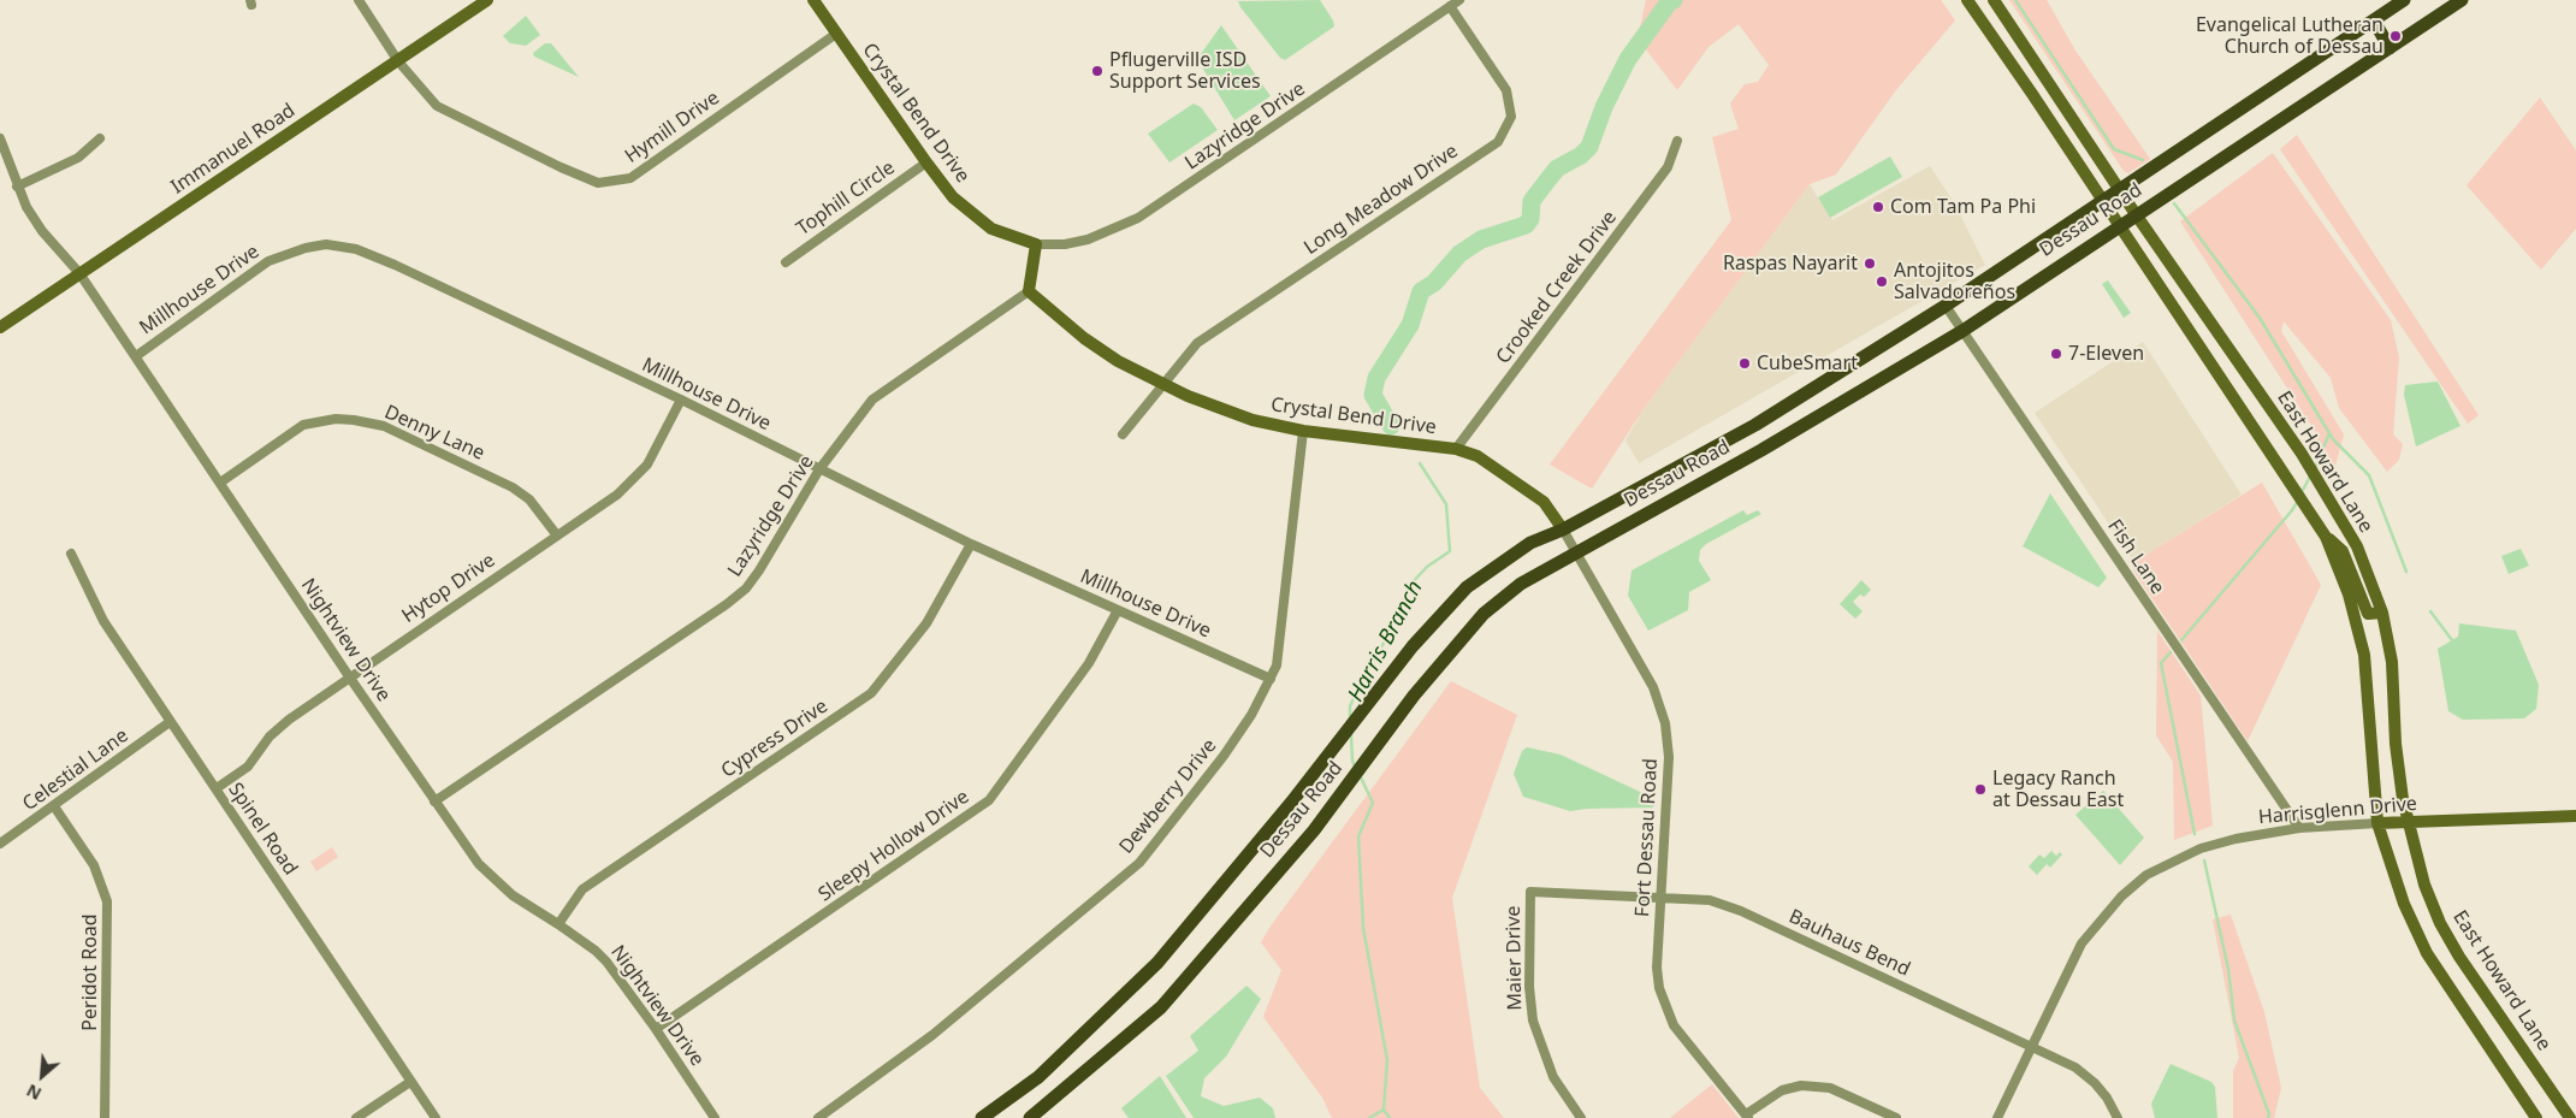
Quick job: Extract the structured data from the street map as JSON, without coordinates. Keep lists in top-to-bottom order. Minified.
{"streets":{"main road":["Crystal Bend Drive","Immanuel Road","Dessau Road","East Howard Lane","Harrisglenn Drive"],"street":["Lazyridge Drive","Hymill Drive","Tophill Circle","Long Meadow Drive","Crooked Creek Drive","Millhouse Drive","Denny Lane","Fish Lane","Hytop Drive","Nightview Drive","Cypress Drive","Celestial Lane","Dewberry Drive","Spinel Road","Fort Dessau Road","Sleepy Hollow Drive","Bauhaus Bend","Maier Drive","Peridot Road"]},"crossings":[["Crystal Bend Drive","Lazyridge Drive"],["Crystal Bend Drive","Hymill Drive"],["Crystal Bend Drive","Tophill Circle"],["Crystal Bend Drive","Long Meadow Drive"],["Crystal Bend Drive","Dessau Road"],["Crystal Bend Drive","Crooked Creek Drive"],["Crystal Bend Drive","Dewberry Drive"],["Crystal Bend Drive","Fort Dessau Road"],["Lazyridge Drive","Long Meadow Drive"],["Lazyridge Drive","Millhouse Drive"],["Lazyridge Drive","Nightview Drive"],["Hymill Drive","Immanuel Road"],["Immanuel Road","Nightview Drive"],["Dessau Road","East Howard Lane"],["Dessau Road","Fish Lane"],["Dessau Road","Fort Dessau Road"],["Millhouse Drive","Hytop Drive"],["Millhouse Drive","Nightview Drive"],["Millhouse Drive","Cypress Drive"],["Millhouse Drive","Dewberry Drive"],["Millhouse Drive","Sleepy Hollow Drive"],["Denny Lane","Hytop Drive"],["Denny Lane","Nightview Drive"],["East Howard Lane","Harrisglenn Drive"],["Fish Lane","Harrisglenn Drive"],["Hytop Drive","Nightview Drive"],["Hytop Drive","Spinel Road"],["Nightview Drive","Cypress Drive"],["Nightview Drive","Sleepy Hollow Drive"],["Celestial Lane","Spinel Road"],["Celestial Lane","Peridot Road"],["Harrisglenn Drive","Bauhaus Bend"],["Fort Dessau Road","Bauhaus Bend"],["Bauhaus Bend","Maier Drive"]],"water":["Harris Branch"],"places":["Evangelical Lutheran Church of Dessau","Pflugerville ISD Support Services","Com Tam Pa Phi","Raspas Nayarit","Antojitos Salvadoreños","7-Eleven","CubeSmart","Legacy Ranch at Dessau East"],"north":"bottom left"}
